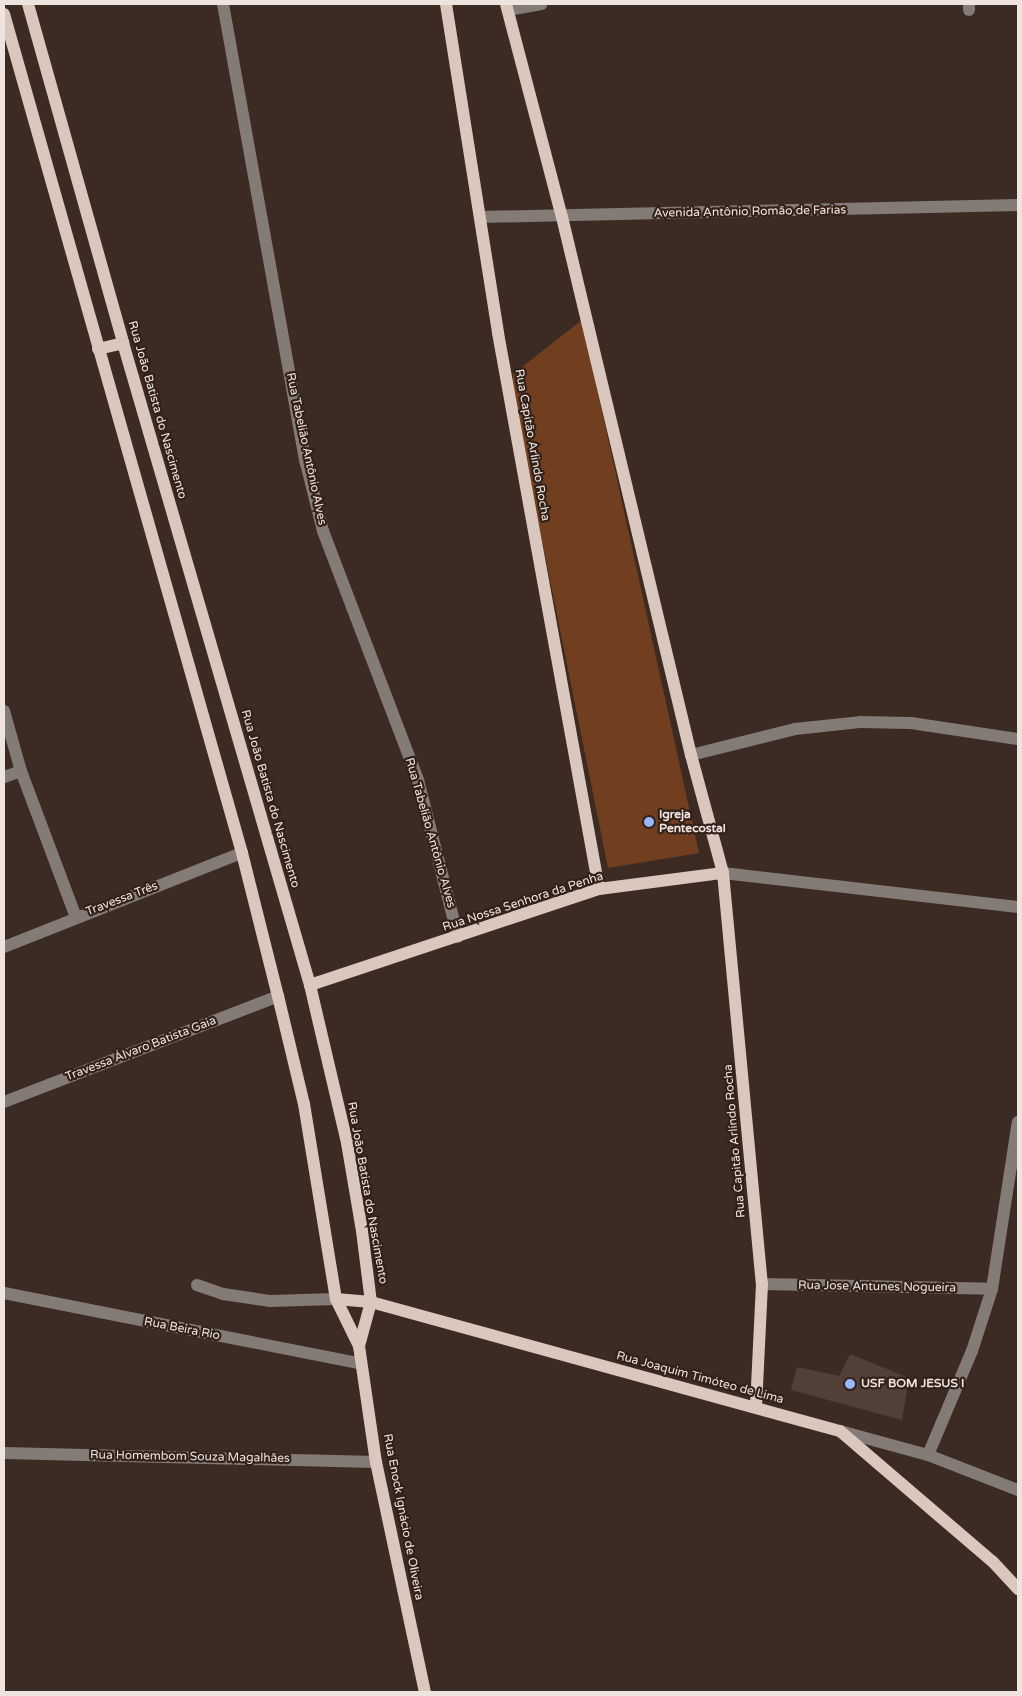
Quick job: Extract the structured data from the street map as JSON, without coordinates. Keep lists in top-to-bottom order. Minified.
{"streets":{"main road":["Rua João Batista do Nascimento","Rua Capitão Arlindo Rocha","Rua Nossa Senhora da Penha","Rua Capitão Arlíndo Rocha","Rua Joaquim Timóteo de Lima","Rua Enock Ignácio de Oliveira"],"street":["Avenida Antônio Romão de Farias","Rua Tabelião Antônio Alves","Travessa Três","Travessa Álvaro Batista Gaia","Rua Jose Antunes Nogueira","Rua Beira Rio","Rua Homembom Souza Magalhães"]},"crossings":[["Avenida Antônio Romão de Farias","Rua Capitão Arlindo Rocha"],["Rua João Batista do Nascimento","Rua Nossa Senhora da Penha"],["Rua João Batista do Nascimento","Rua Joaquim Timóteo de Lima"],["Rua João Batista do Nascimento","Rua Enock Ignácio de Oliveira"],["Rua Capitão Arlindo Rocha","Rua Nossa Senhora da Penha"],["Rua Tabelião Antônio Alves","Rua Nossa Senhora da Penha"],["Rua Nossa Senhora da Penha","Rua Capitão Arlíndo Rocha"],["Rua Capitão Arlíndo Rocha","Rua Jose Antunes Nogueira"],["Rua Capitão Arlíndo Rocha","Rua Joaquim Timóteo de Lima"],["Rua Beira Rio","Rua Enock Ignácio de Oliveira"],["Rua Homembom Souza Magalhães","Rua Enock Ignácio de Oliveira"]],"places":["Igreja Pentecostal","USF BOM JESUS I"]}
